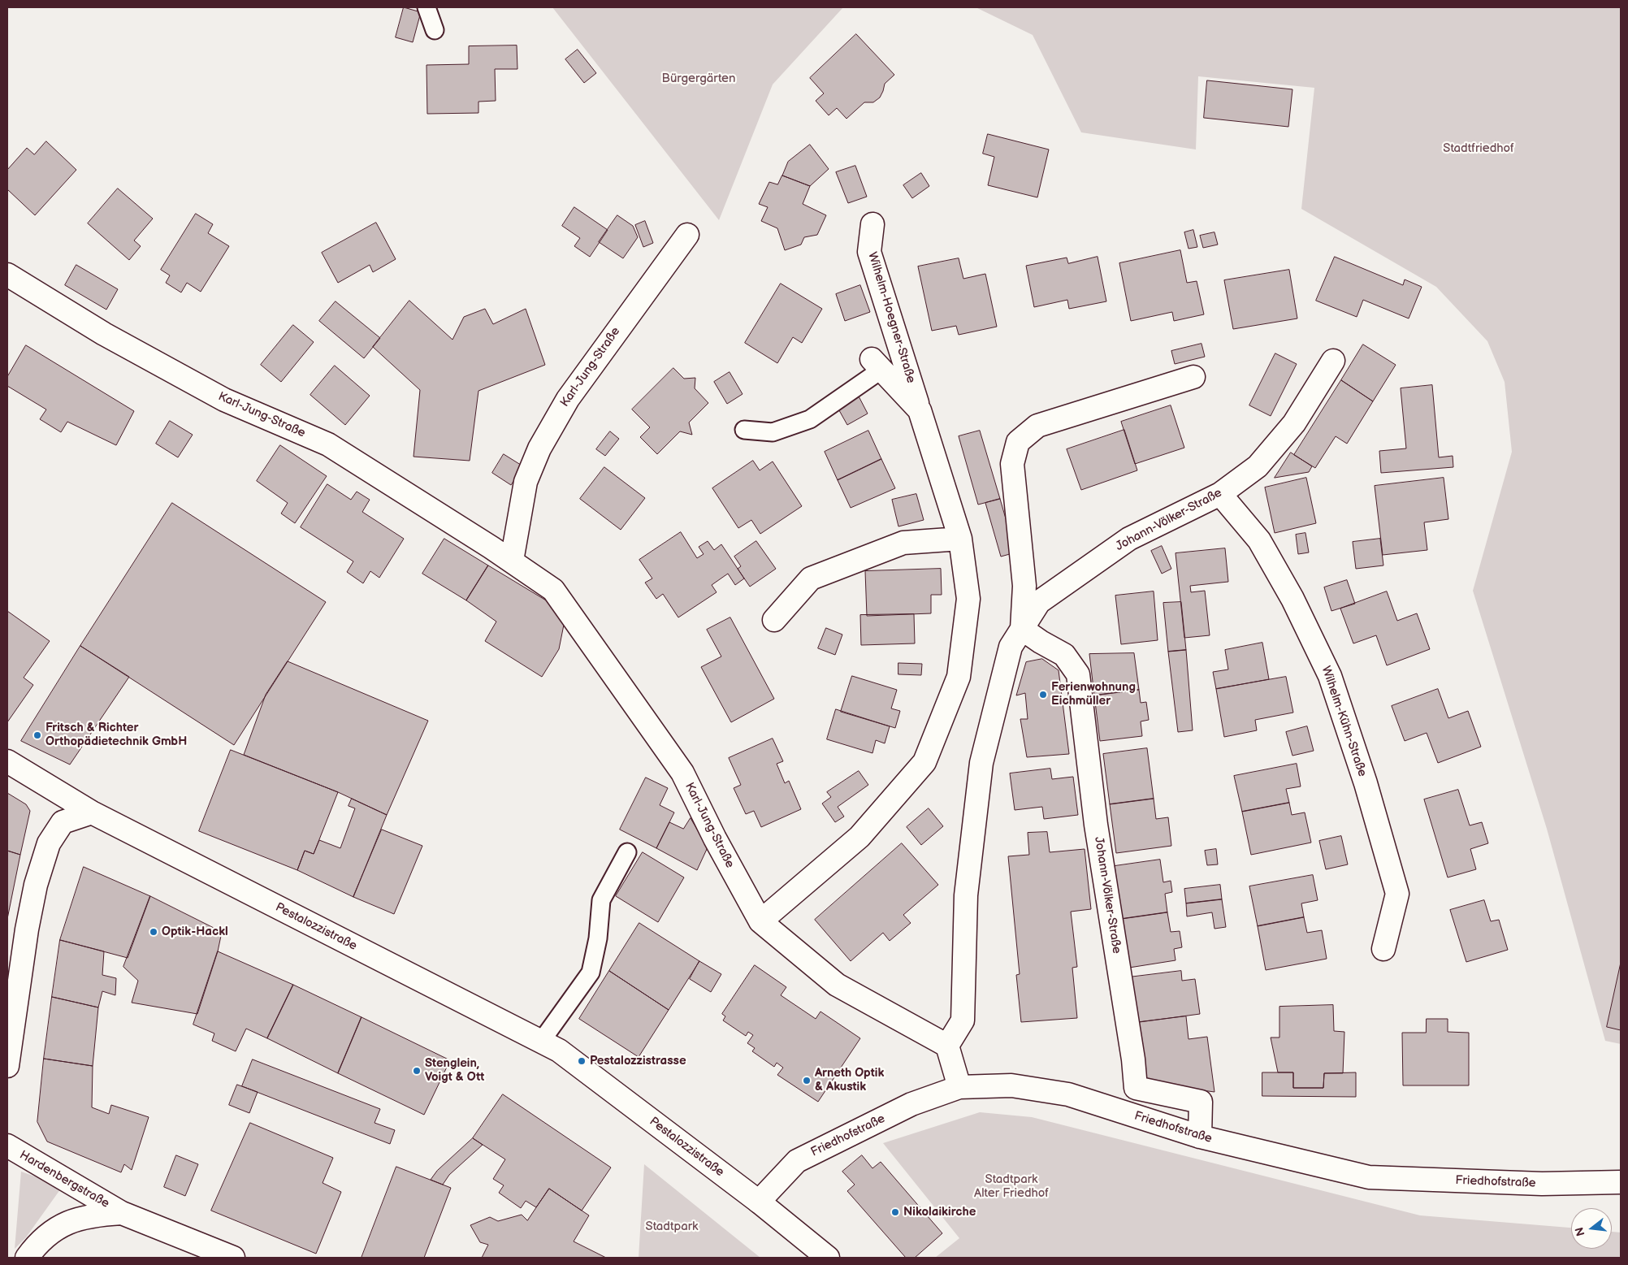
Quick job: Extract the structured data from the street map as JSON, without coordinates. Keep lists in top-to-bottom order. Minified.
{"streets":{"street":["Wilhelm-Hoegner-Straße","Karl-Jung-Straße","Johann-Völker-Straße","Wilhelm-Kühn-Straße","Pestalozzistraße","Friedhofstraße","Hardenbergstraße"]},"crossings":[["Wilhelm-Hoegner-Straße","Karl-Jung-Straße"],["Karl-Jung-Straße","Johann-Völker-Straße"],["Johann-Völker-Straße","Wilhelm-Kühn-Straße"],["Johann-Völker-Straße","Friedhofstraße"],["Pestalozzistraße","Friedhofstraße"]],"parks":["Bürgergärten","Stadtfriedhof","Stadtpark Alter Friedhof","Stadtpark"],"places":["Ferienwohnung Eichmüller","Fritsch & Richter Orthopädietechnik GmbH","Optik-Hackl","Pestalozzistrasse","Stenglein, Voigt & Ott","Arneth Optik & Akustik","Nikolaikirche"],"north":"left"}
